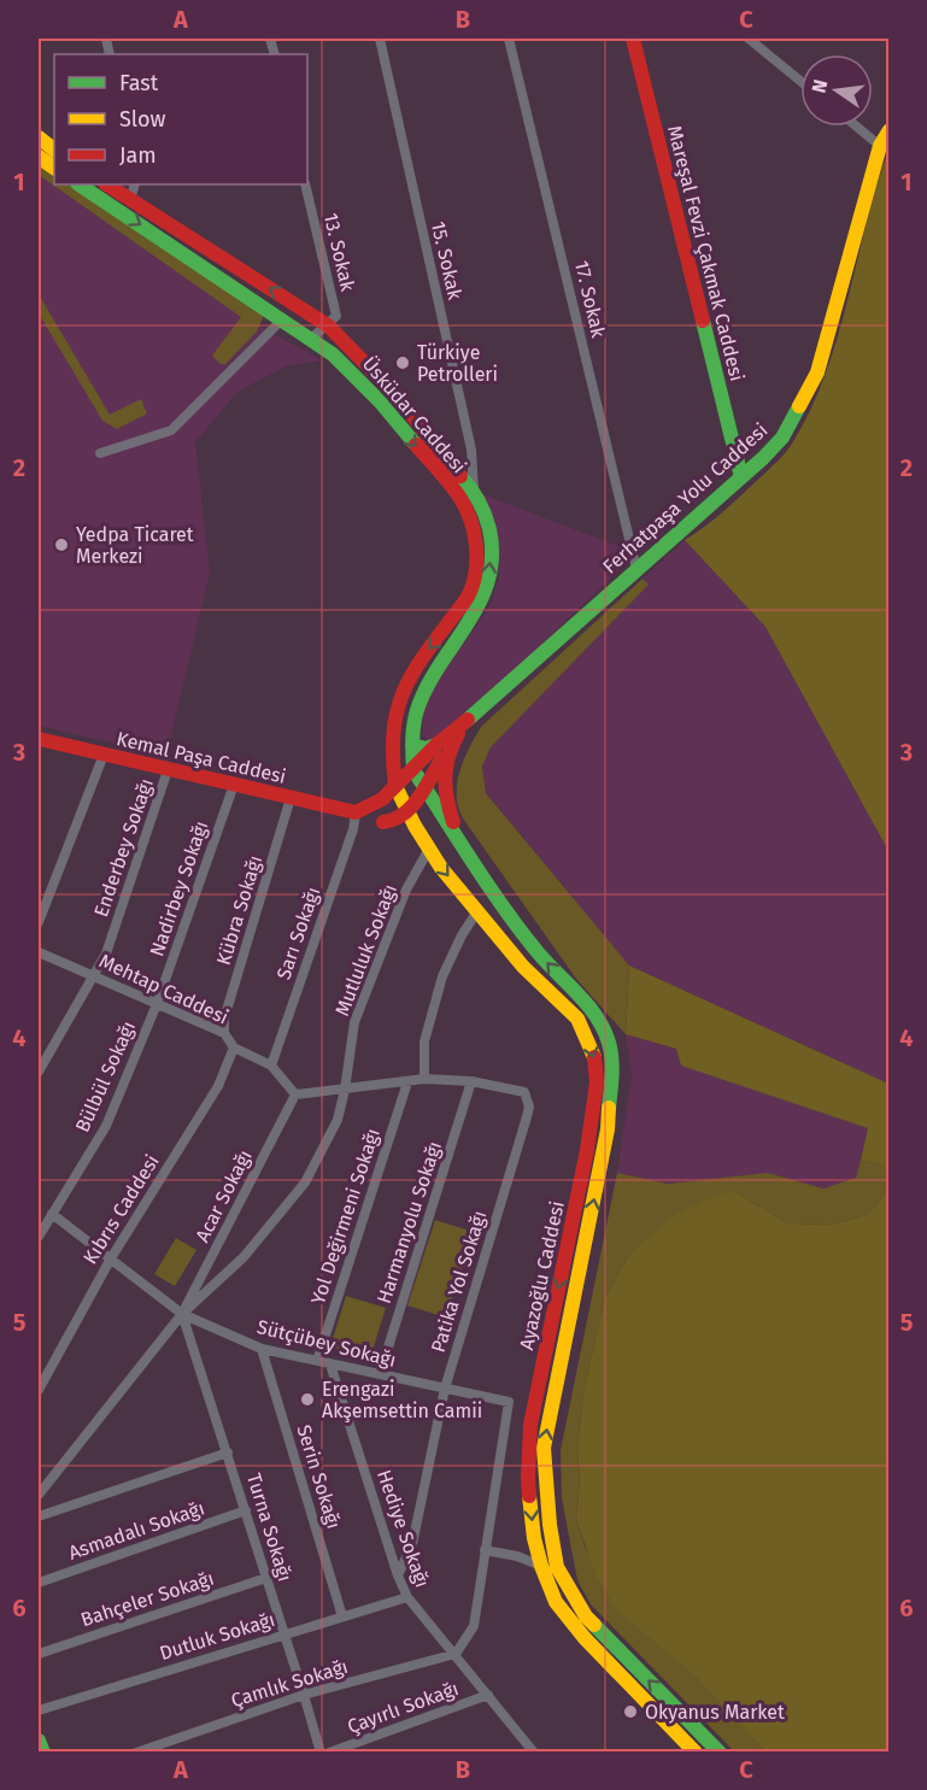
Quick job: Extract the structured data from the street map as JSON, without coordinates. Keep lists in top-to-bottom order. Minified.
{"streets":{"main road":["Mareşal Fevzi Çakmak Caddesi","Üsküdar Caddesi","Ferhatpaşa Yolu Caddesi","Kemal Paşa Caddesi","Ayazoğlu Caddesi"],"street":["13. Sokak","15. Sokak","17. Sokak","Enderbey Sokağı","Nadirbey Sokağı","Kübra Sokağı","Sarı Sokağı","Mutluluk Sokağı","Mehtap Caddesi","Bülbül Sokağı","Acar Sokağı","Kıbrıs Caddesi","Yol Değirmeni Sokağı","Harmanyolu Sokağı","Patika Yol Sokağı","Sütçübey Sokağı","Serin Sokağı","Turna Sokağı","Hediye Sokağı","Asmadalı Sokağı","Bahçeler Sokağı","Dutluk Sokağı","Çamlık Sokağı","Çayırlı Sokağı"]},"crossings":[["13. Sokak","Üsküdar Caddesi"],["Mareşal Fevzi Çakmak Caddesi","Ferhatpaşa Yolu Caddesi"],["15. Sokak","Üsküdar Caddesi"],["17. Sokak","Ferhatpaşa Yolu Caddesi"],["Üsküdar Caddesi","Ayazoğlu Caddesi"],["Kemal Paşa Caddesi","Enderbey Sokağı"],["Kemal Paşa Caddesi","Nadirbey Sokağı"],["Kemal Paşa Caddesi","Kübra Sokağı"],["Kemal Paşa Caddesi","Sarı Sokağı"],["Kemal Paşa Caddesi","Mutluluk Sokağı"],["Kemal Paşa Caddesi","Ayazoğlu Caddesi"],["Enderbey Sokağı","Mehtap Caddesi"],["Nadirbey Sokağı","Mehtap Caddesi"],["Nadirbey Sokağı","Bülbül Sokağı"],["Kübra Sokağı","Mehtap Caddesi"],["Sarı Sokağı","Mehtap Caddesi"],["Mutluluk Sokağı","Acar Sokağı"],["Mutluluk Sokağı","Ayazoğlu Caddesi"],["Mutluluk Sokağı","Sütçübey Sokağı"],["Mutluluk Sokağı","Turna Sokağı"],["Mehtap Caddesi","Bülbül Sokağı"],["Mehtap Caddesi","Acar Sokağı"],["Mehtap Caddesi","Kıbrıs Caddesi"],["Bülbül Sokağı","Sütçübey Sokağı"],["Acar Sokağı","Sütçübey Sokağı"],["Acar Sokağı","Turna Sokağı"],["Kıbrıs Caddesi","Sütçübey Sokağı"],["Yol Değirmeni Sokağı","Sütçübey Sokağı"],["Harmanyolu Sokağı","Patika Yol Sokağı"],["Harmanyolu Sokağı","Sütçübey Sokağı"],["Patika Yol Sokağı","Sütçübey Sokağı"],["Patika Yol Sokağı","Hediye Sokağı"],["Sütçübey Sokağı","Serin Sokağı"],["Sütçübey Sokağı","Turna Sokağı"],["Sütçübey Sokağı","Hediye Sokağı"],["Serin Sokağı","Dutluk Sokağı"],["Turna Sokağı","Asmadalı Sokağı"],["Turna Sokağı","Bahçeler Sokağı"],["Turna Sokağı","Dutluk Sokağı"],["Turna Sokağı","Çamlık Sokağı"],["Hediye Sokağı","Dutluk Sokağı"],["Hediye Sokağı","Çamlık Sokağı"],["Hediye Sokağı","Çayırlı Sokağı"]],"places":["Türkiye Petrolleri","Yedpa Ticaret Merkezi","Erengazi Akşemsettin Camii","Okyanus Market"],"legend":["Fast","Slow","Jam"],"north":"left","grid":{"columns":["A","B","C"],"rows":["1","2","3","4","5","6"]}}
